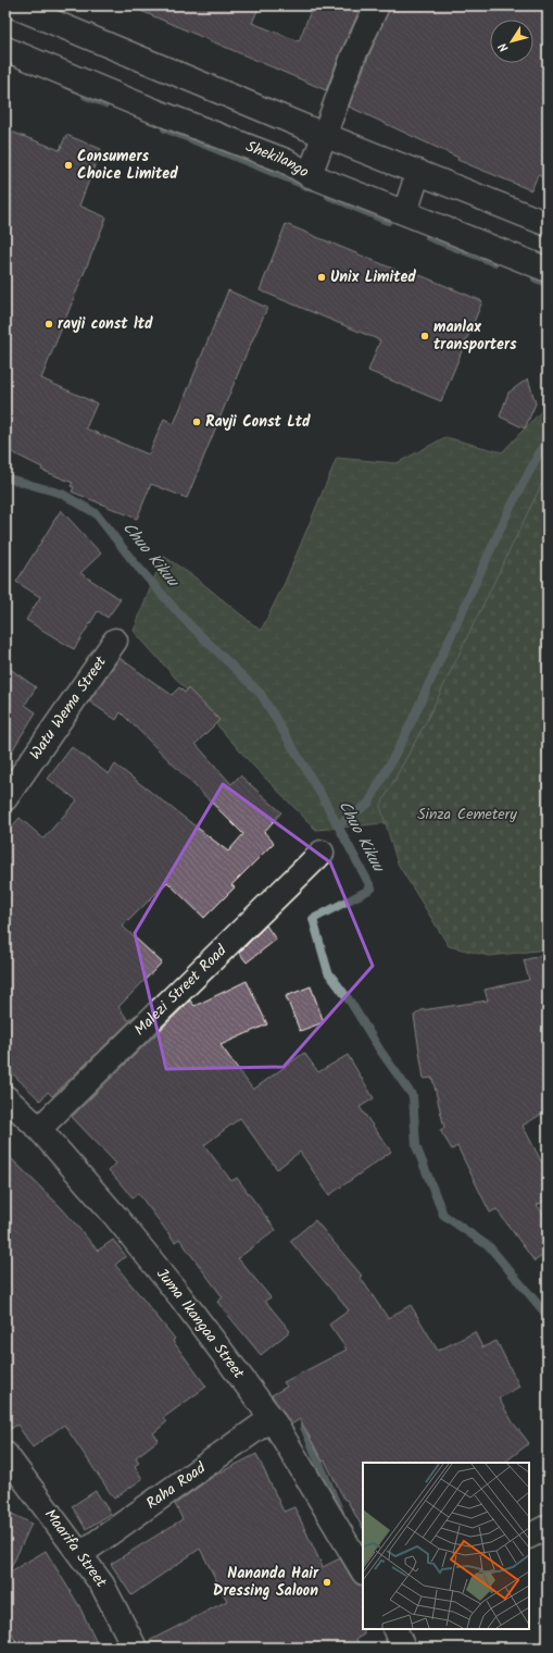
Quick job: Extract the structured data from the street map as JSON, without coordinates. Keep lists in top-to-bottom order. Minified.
{"streets":{"street":["Shekilango","Watu Wema Street","Malezi Street Road","Juma Ikangaa Street","Raha Road","Maarifa Street"]},"crossings":[["Malezi Street Road","Juma Ikangaa Street"],["Juma Ikangaa Street","Raha Road"],["Raha Road","Maarifa Street"]],"water":["Chuo Kikuu"],"parks":["Sinza Cemetery"],"places":["Consumers Choice Limited","Unix Limited","ravji const ltd","manlax transporters","Ravji Const Ltd","Nananda Hair Dressing Saloon"],"north":"bottom left"}
